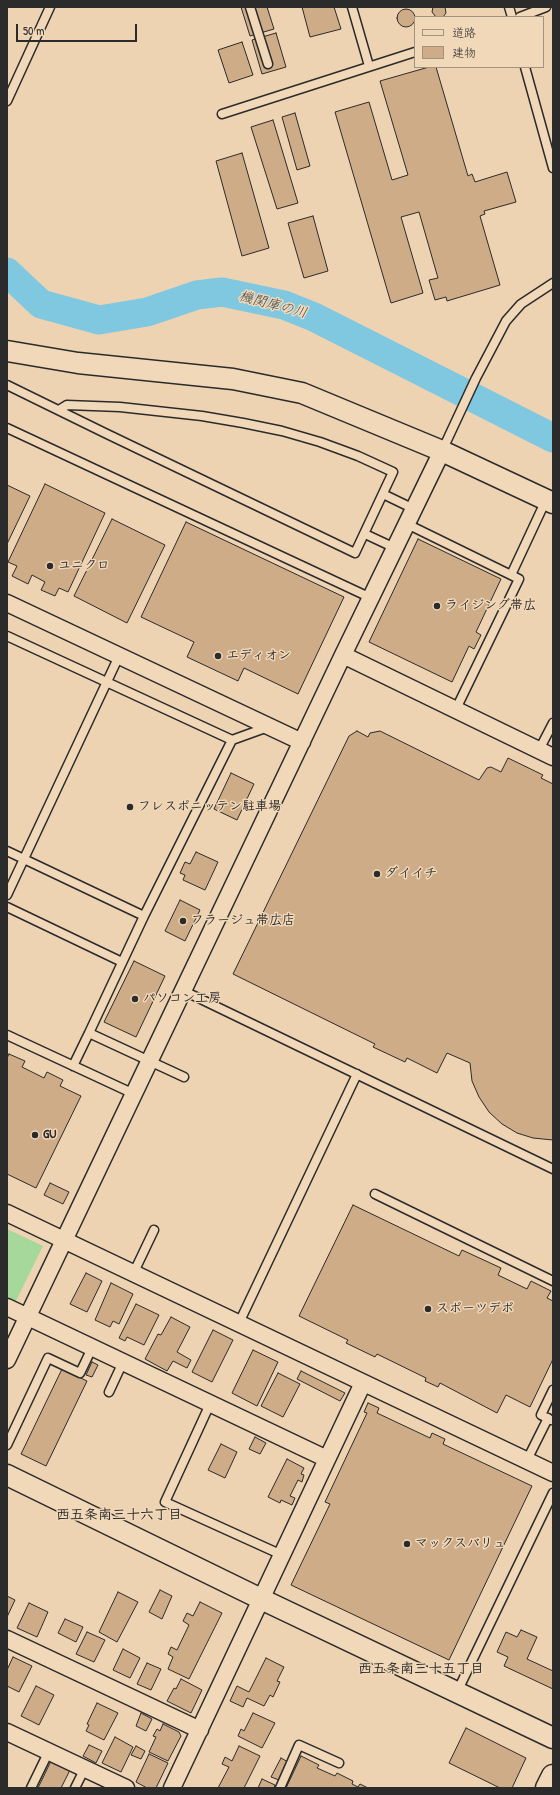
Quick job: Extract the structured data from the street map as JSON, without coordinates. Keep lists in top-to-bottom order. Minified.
{"districts":["西五条南三十六丁目","西五条南三十五丁目"],"water":["機関庫の川"],"places":["ユニクロ","ライジング帯広","エディオン","フレスポニッテン駐車場","ダイイチ","フラージュ帯広店","パソコン工房","GU","スポーツデポ","マックスバリュ"],"legend":["道路","建物"],"scale_bar":"50 m"}
